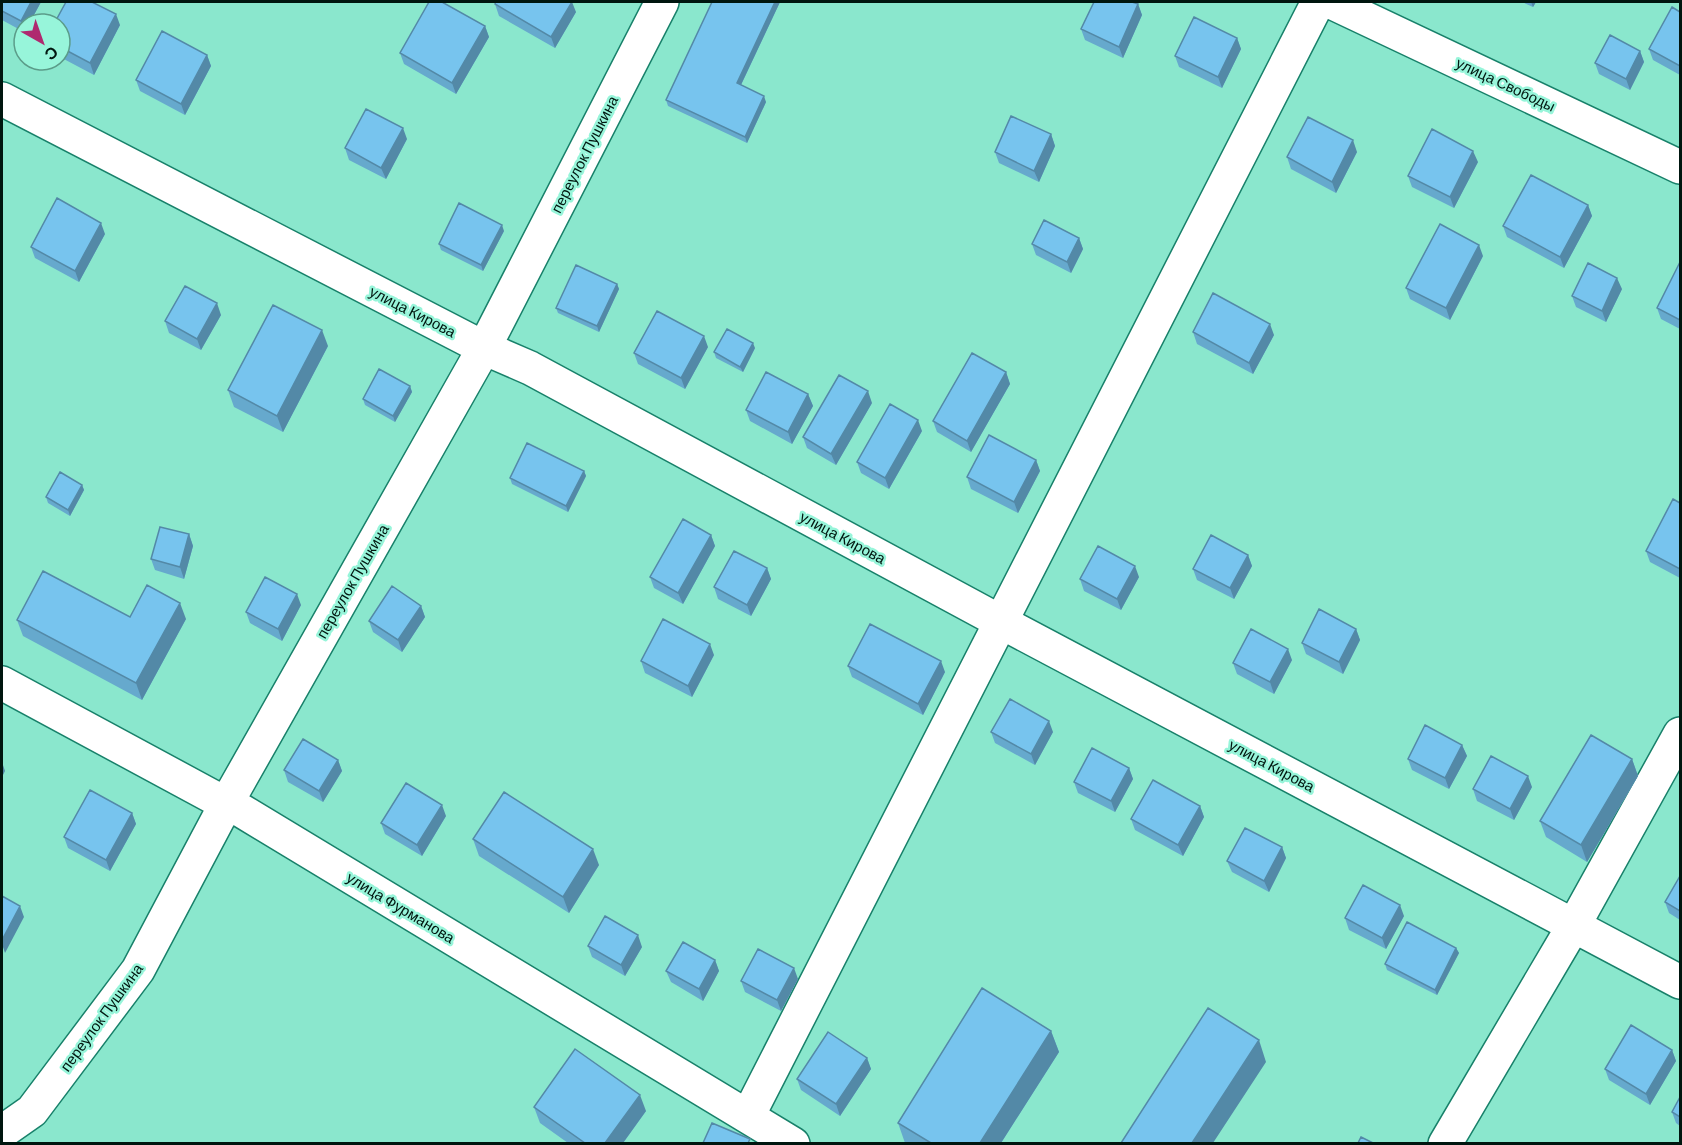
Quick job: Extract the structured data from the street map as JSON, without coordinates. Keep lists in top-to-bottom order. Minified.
{"streets":{"street":["улица Свободы","переулок Пушкина","улица Кирова","улица Фурманова"]},"crossings":[["переулок Пушкина","улица Кирова"],["переулок Пушкина","улица Фурманова"]],"north":"bottom right"}
